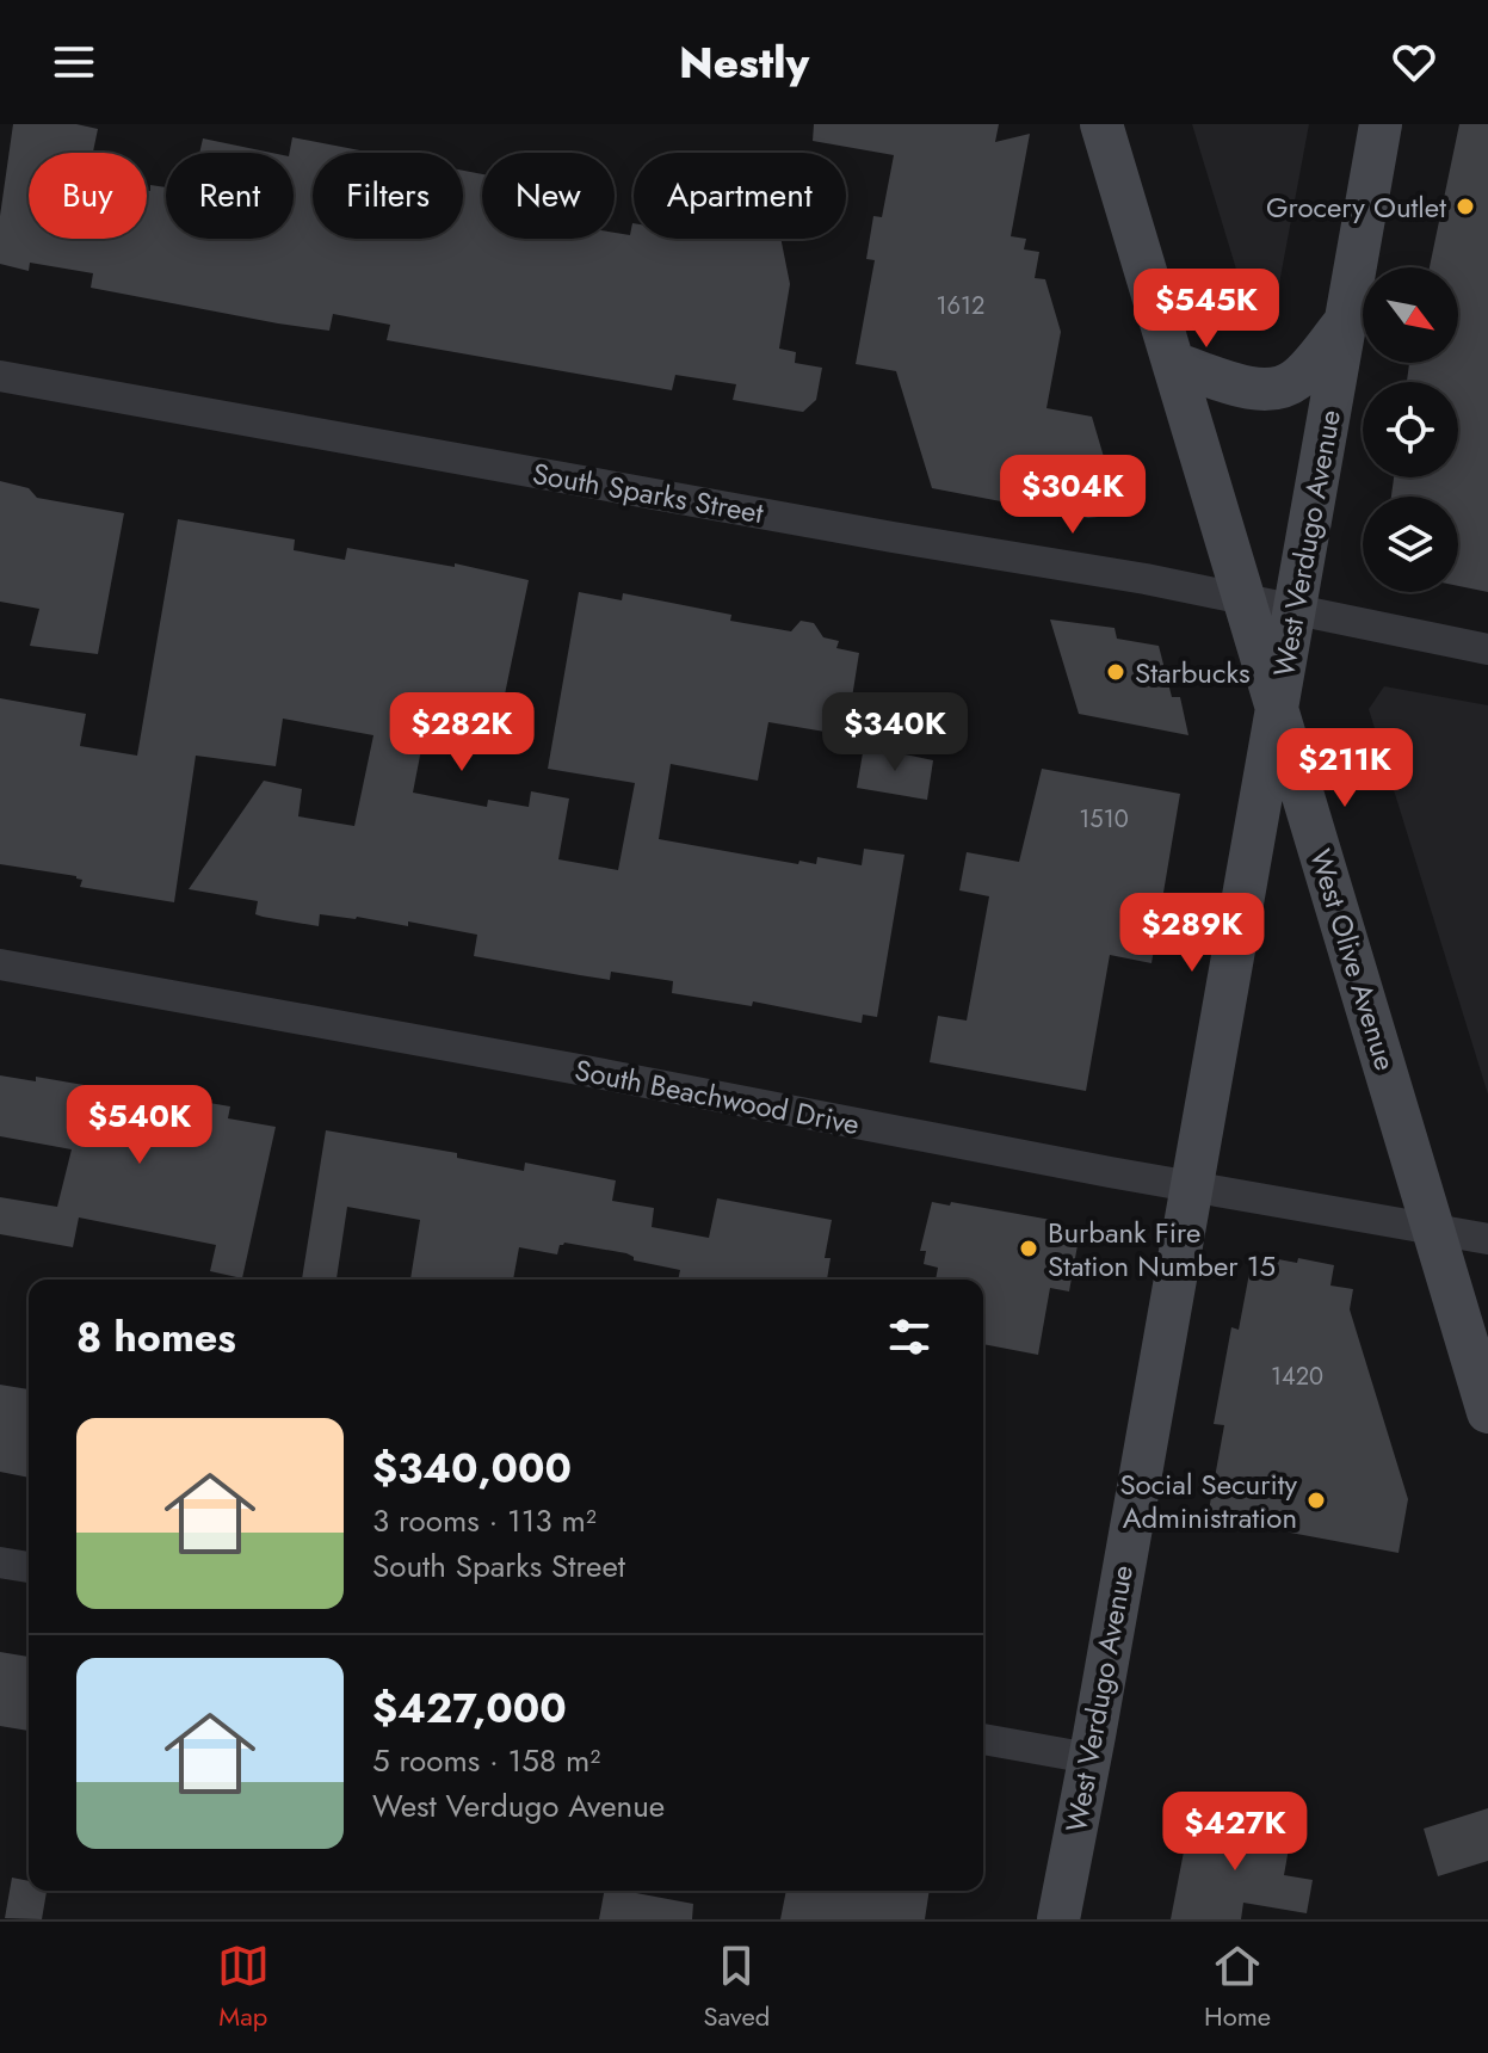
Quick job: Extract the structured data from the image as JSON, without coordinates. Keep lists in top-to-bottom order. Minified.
{"streets":{"main road":["West Verdugo Avenue","West Olive Avenue"],"street":["South Sparks Street","South Beachwood Drive"]},"crossings":[["South Sparks Street","West Verdugo Avenue"],["South Sparks Street","West Olive Avenue"],["West Verdugo Avenue","West Olive Avenue"],["West Verdugo Avenue","South Beachwood Drive"],["West Olive Avenue","South Beachwood Drive"]],"places":["Grocery Outlet","Starbucks","Burbank Fire Station Number 15","Social Security Administration"],"house_numbers":["1612","1510","1420"],"north":"bottom right","page":{"header":"Nestly","chip":["Buy","Rent","Filters","New","Apartment"],"price":["$545K","$304K","$282K","$340K","$211K","$289K","$540K","$427K"],"heading":"8 homes","list":[{"name":"$340,000","note":"3 rooms · 113 m² · South Sparks Street"},{"name":"$427,000","note":"5 rooms · 158 m² · West Verdugo Avenue"}],"tabs":["Map","Saved","Home"]}}
